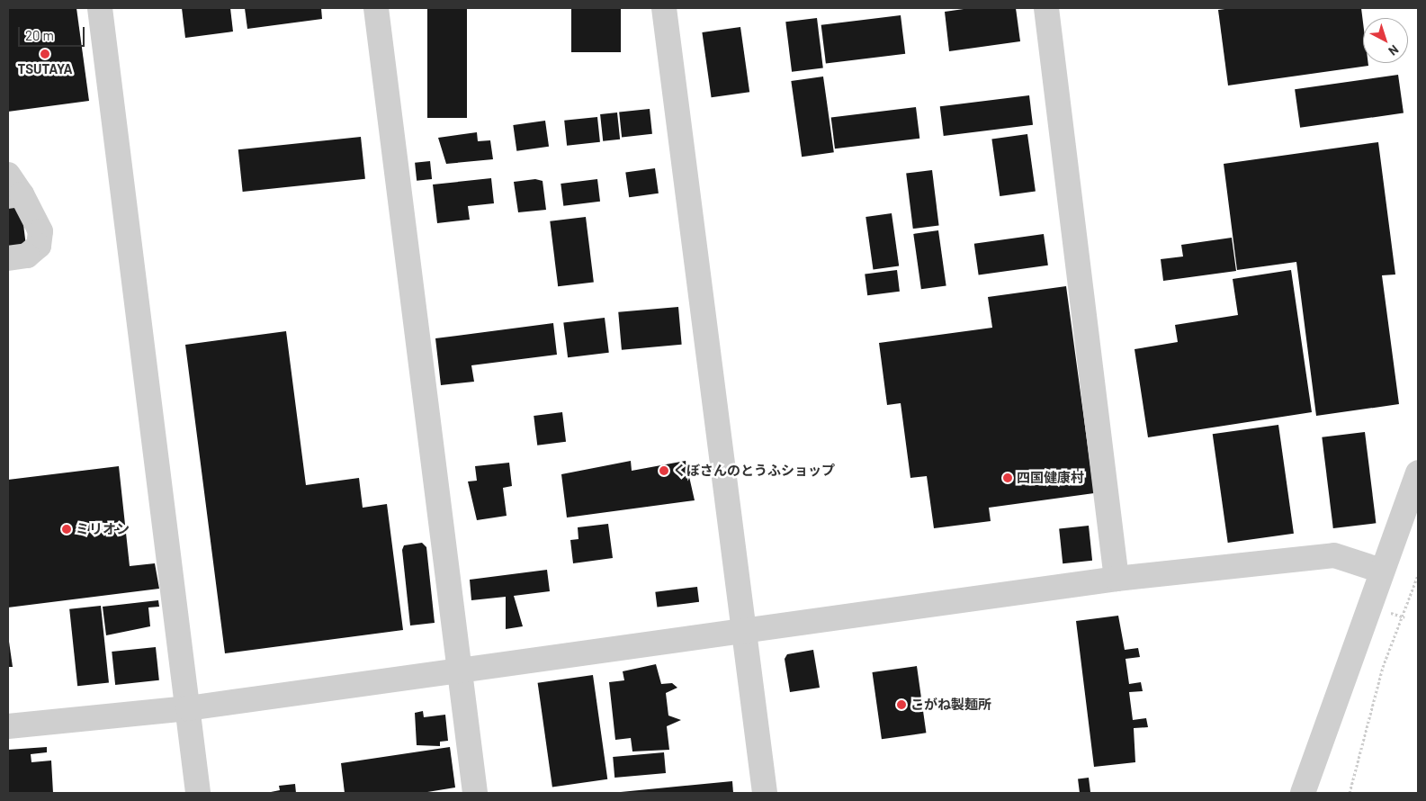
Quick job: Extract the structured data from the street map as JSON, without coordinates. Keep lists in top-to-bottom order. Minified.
{"places":["TSUTAYA","くぼさんのとうふショップ","四国健康村","ミリオン","こがね製麺所"],"scale_bar":"20 m","north":"bottom right"}
